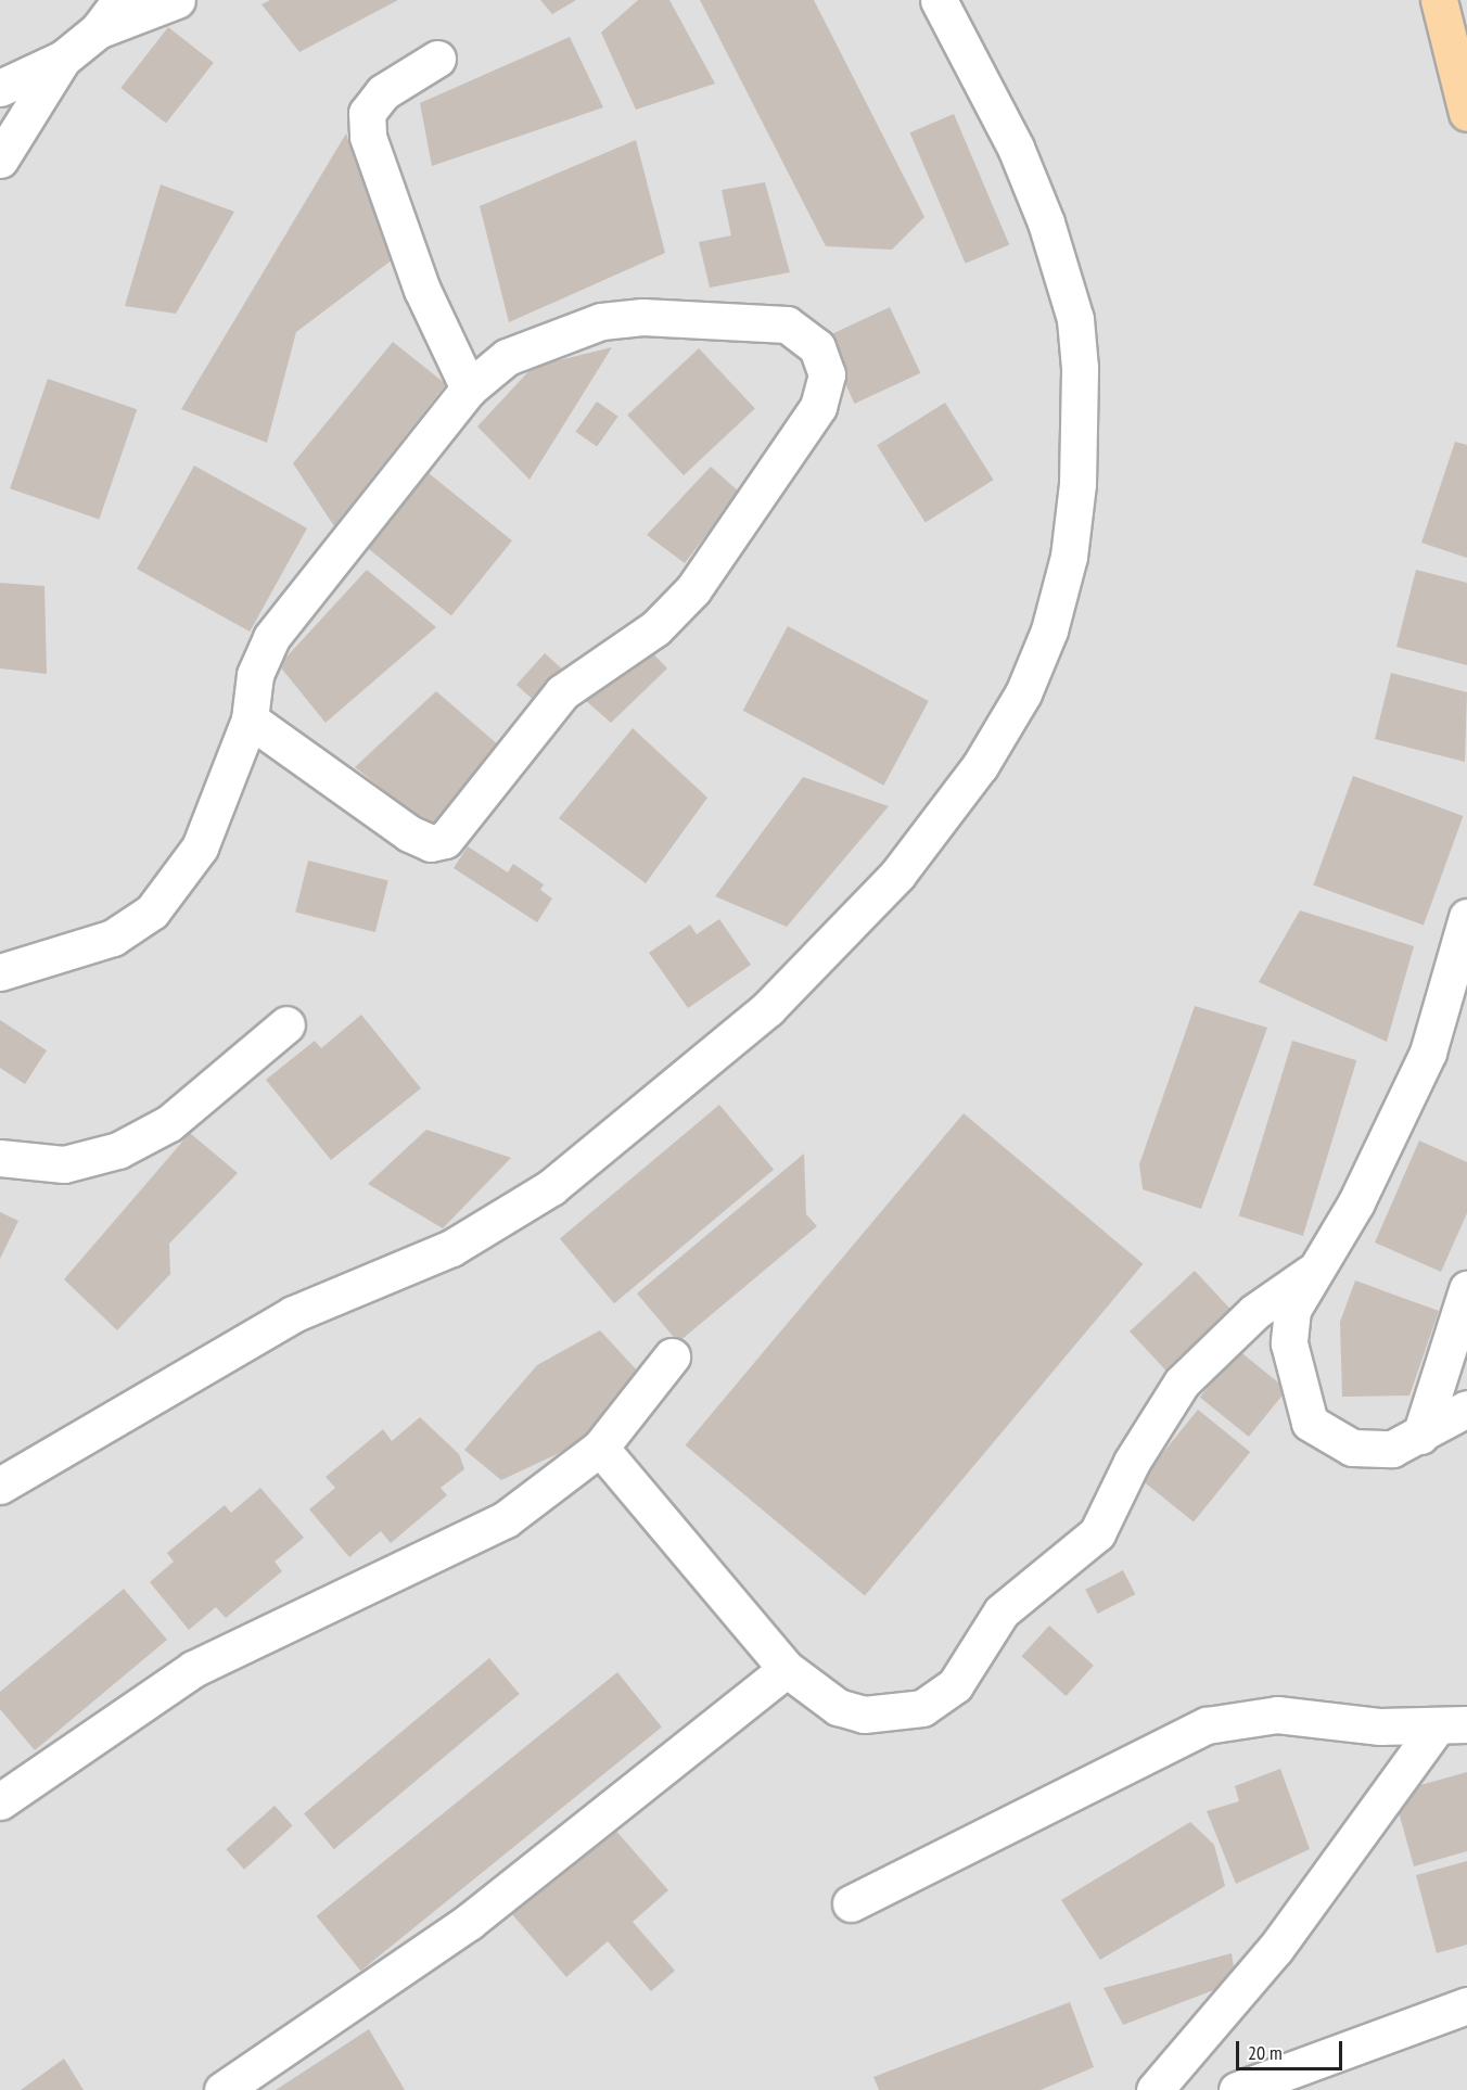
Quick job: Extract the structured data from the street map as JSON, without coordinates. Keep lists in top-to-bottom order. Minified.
{"scale_bar":"20 m"}
